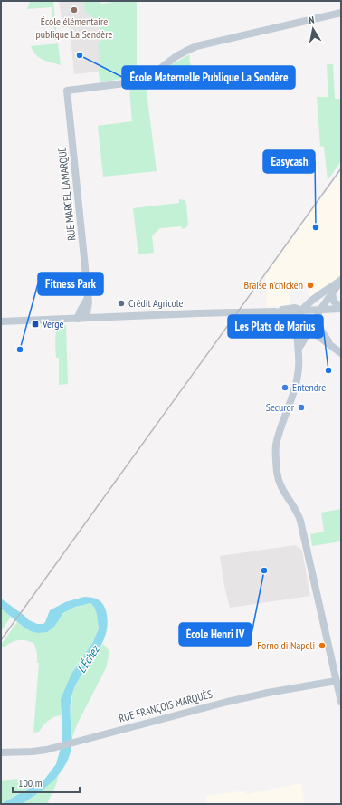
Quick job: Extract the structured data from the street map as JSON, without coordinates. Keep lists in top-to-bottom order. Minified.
{"streets":{"street":["RUE MARCEL LAMARQUE","RUE FRANÇOIS MARQUÈS"]},"water":["L'Échez"],"places":{"other":["École élémentaire publique La Sendère","École Maternelle Publique La Sendère","Easycash","Braise n'chicken","Crédit Agricole","Fitness Park","Les Plats de Marius","Entendre","Securor","École Henri IV","Forno di Napoli"],"transit":["Vergé"]},"scale_bar":"100 m","north":"top"}
